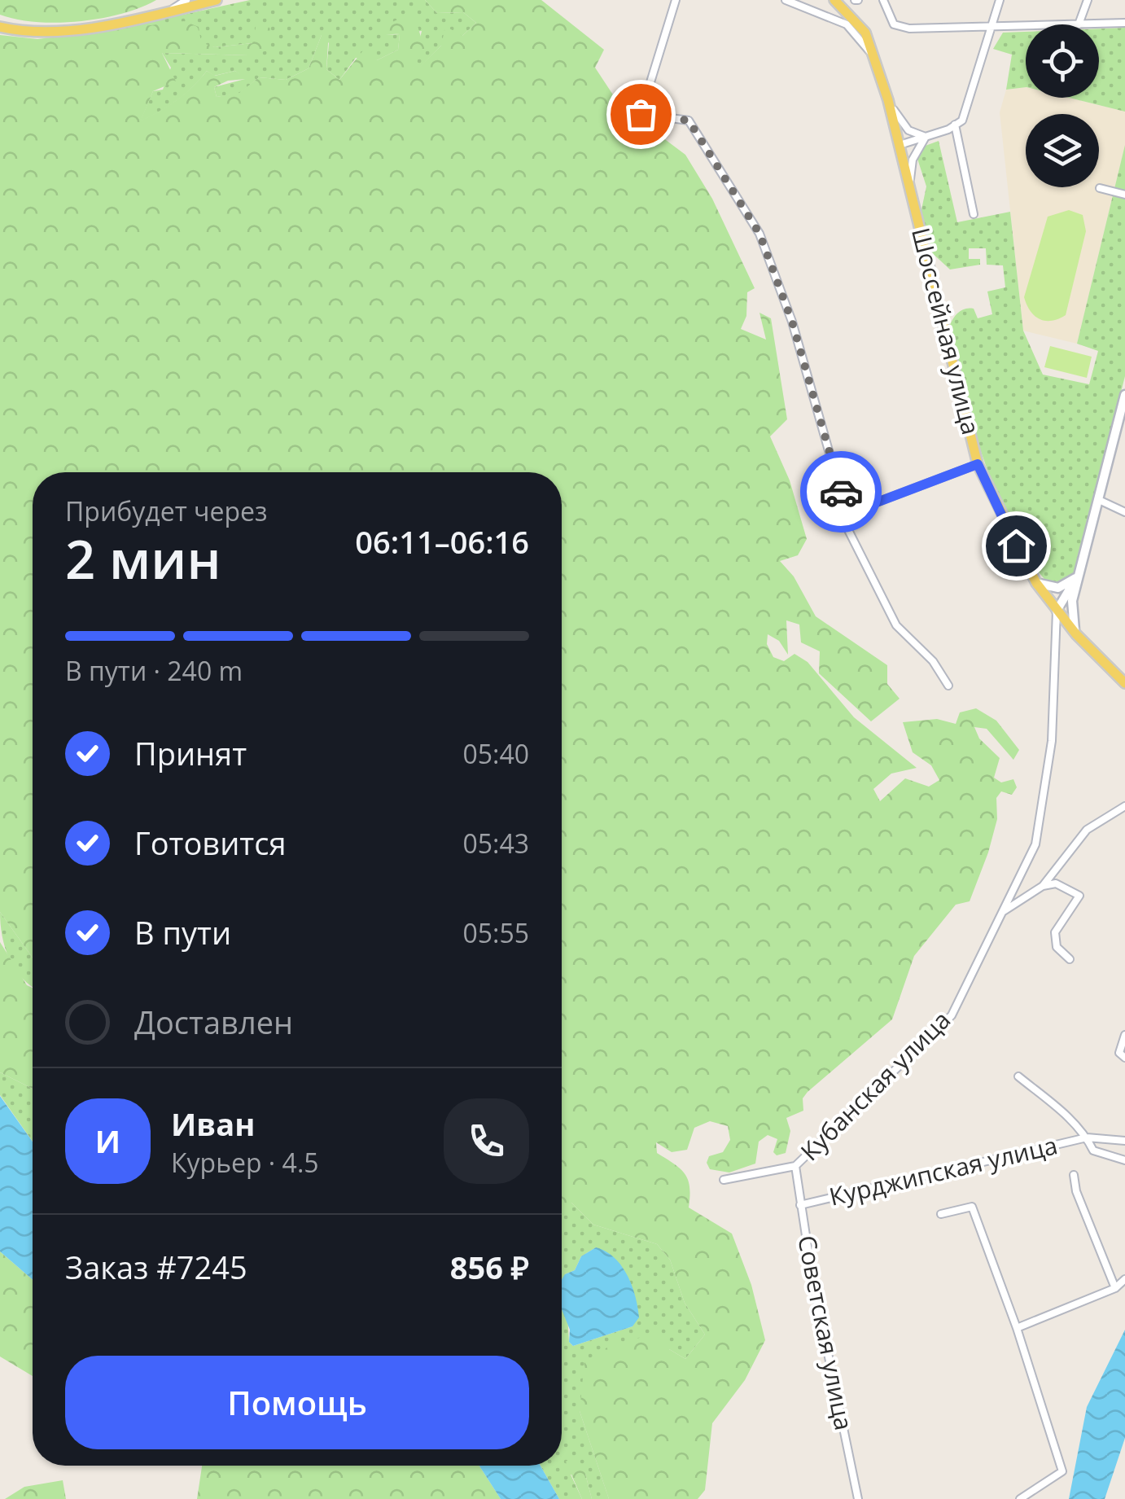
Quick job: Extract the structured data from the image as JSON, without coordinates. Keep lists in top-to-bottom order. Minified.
{"streets":{"main road":["Шоссейная улица"],"street":["Кубанская улица","Курджипская улица","Советская улица"]},"crossings":[["Шоссейная улица","Кубанская улица"],["Кубанская улица","Советская улица"],["Курджипская улица","Советская улица"]],"page":{"heading":["2 мин","Прибудет через","06:11–06:16"],"panel":["Иван","Курьер · 4.5","Заказ #7245","856 ₽"],"bar":"В пути · 240 m","list":[["Принят","05:40"],["Готовится","05:43"],["В пути","05:55"],"Доставлен"],"round":"И","buttons":"Помощь"}}
